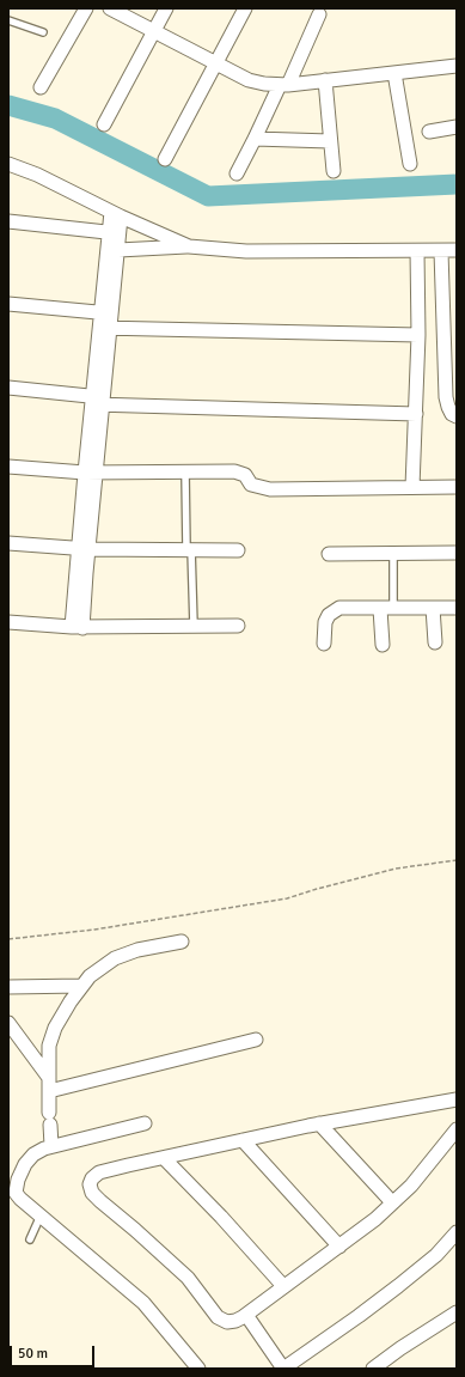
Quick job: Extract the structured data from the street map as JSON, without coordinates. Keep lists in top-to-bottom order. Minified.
{"scale_bar":"50 m"}
